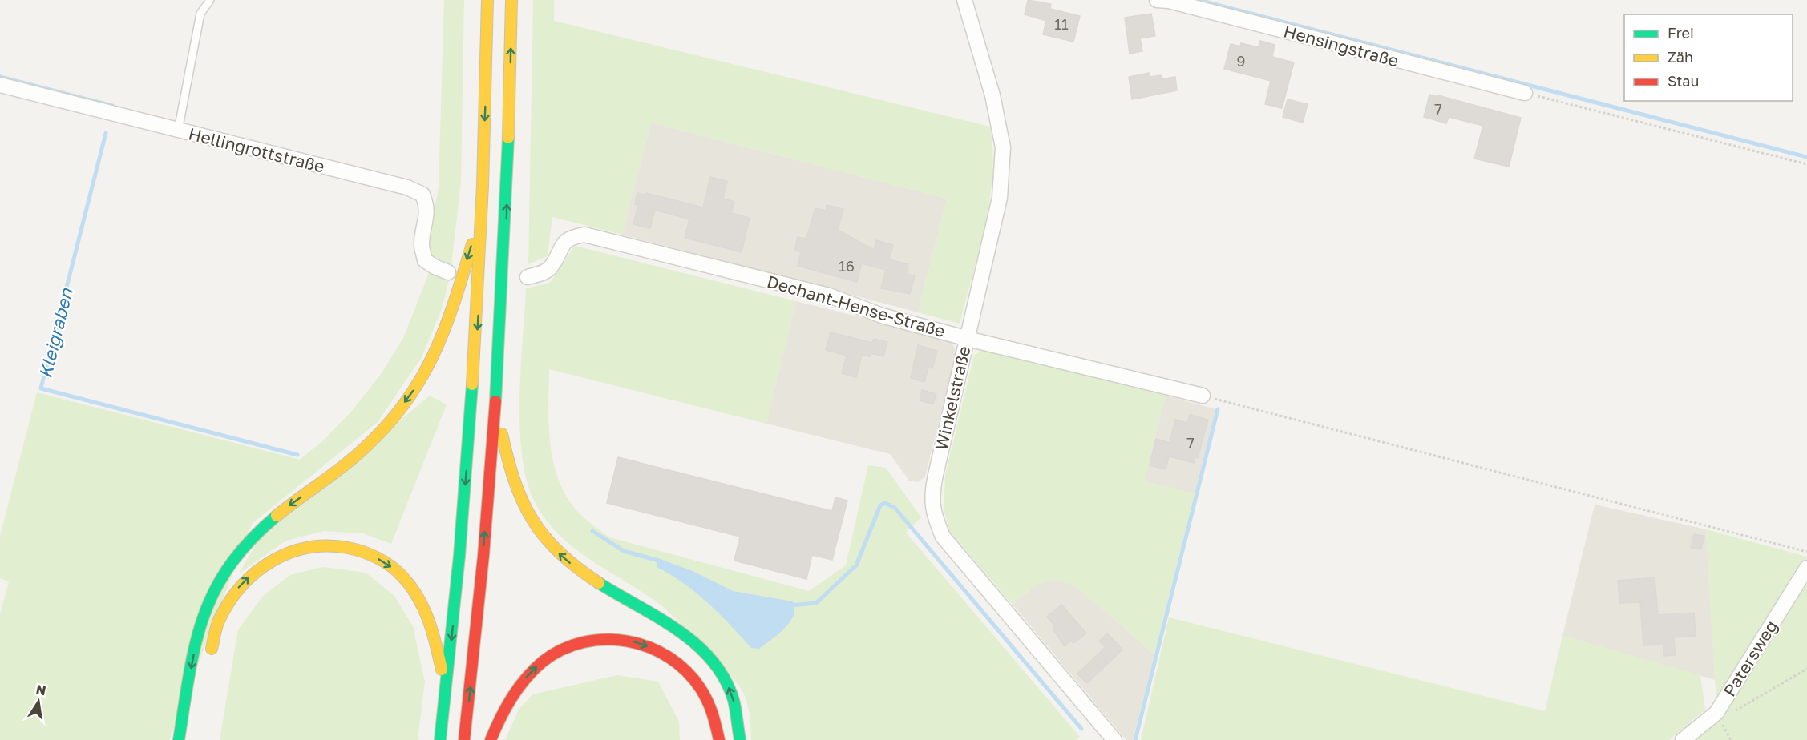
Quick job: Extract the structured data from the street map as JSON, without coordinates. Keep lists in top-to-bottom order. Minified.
{"streets":{"street":["Hensingstraße","Hellingrottstraße","Dechant-Hense-Straße","Winkelstraße","Patersweg"]},"crossings":[["Dechant-Hense-Straße","Winkelstraße"]],"water":["Kleigraben"],"house_numbers":["11","9","7","16","7"],"legend":["Frei","Zäh","Stau"],"north":"top"}
